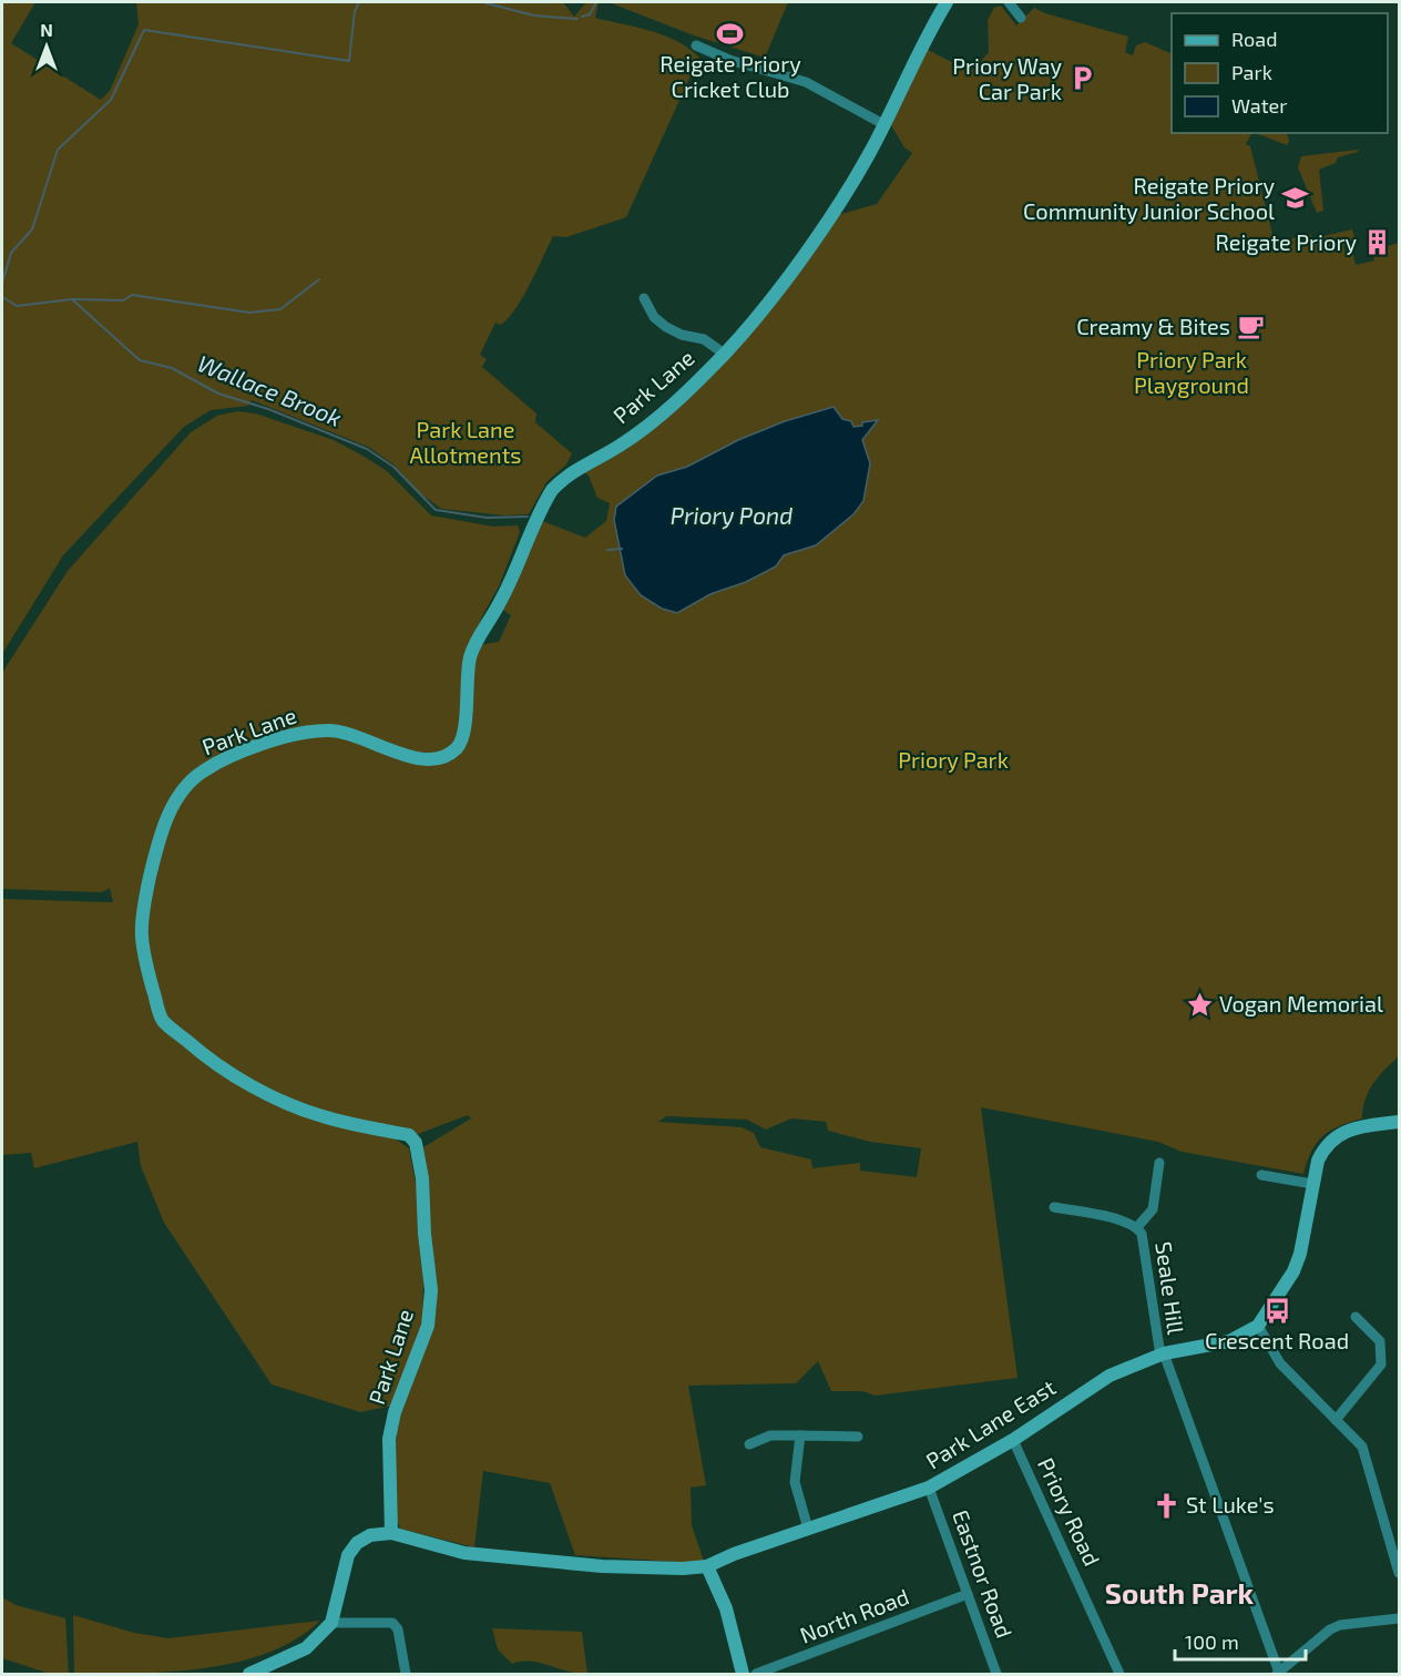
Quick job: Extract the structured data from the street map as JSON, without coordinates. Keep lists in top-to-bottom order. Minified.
{"streets":{"street":["Park Lane","Seale Hill","Park Lane East","Priory Road","Eastnor Road","North Road"]},"crossings":[["Park Lane","Park Lane East"],["Seale Hill","Park Lane East"],["Park Lane East","Priory Road"],["Park Lane East","Eastnor Road"],["Eastnor Road","North Road"]],"districts":["South Park"],"water":["Wallace Brook","Priory Pond"],"parks":["Priory Park Playground","Park Lane Allotments","Priory Park"],"places":{"sports":["Reigate Priory Cricket Club"],"parking":["Priory Way Car Park"],"school or university":["Reigate Priory Community Junior School"],"building":["Reigate Priory"],"cafe":["Creamy & Bites"],"place":["Vogan Memorial"],"bus stop":["Crescent Road"],"church":["St Luke's"]},"legend":["Road","Park","Water"],"scale_bar":"100 m","north":"top"}
